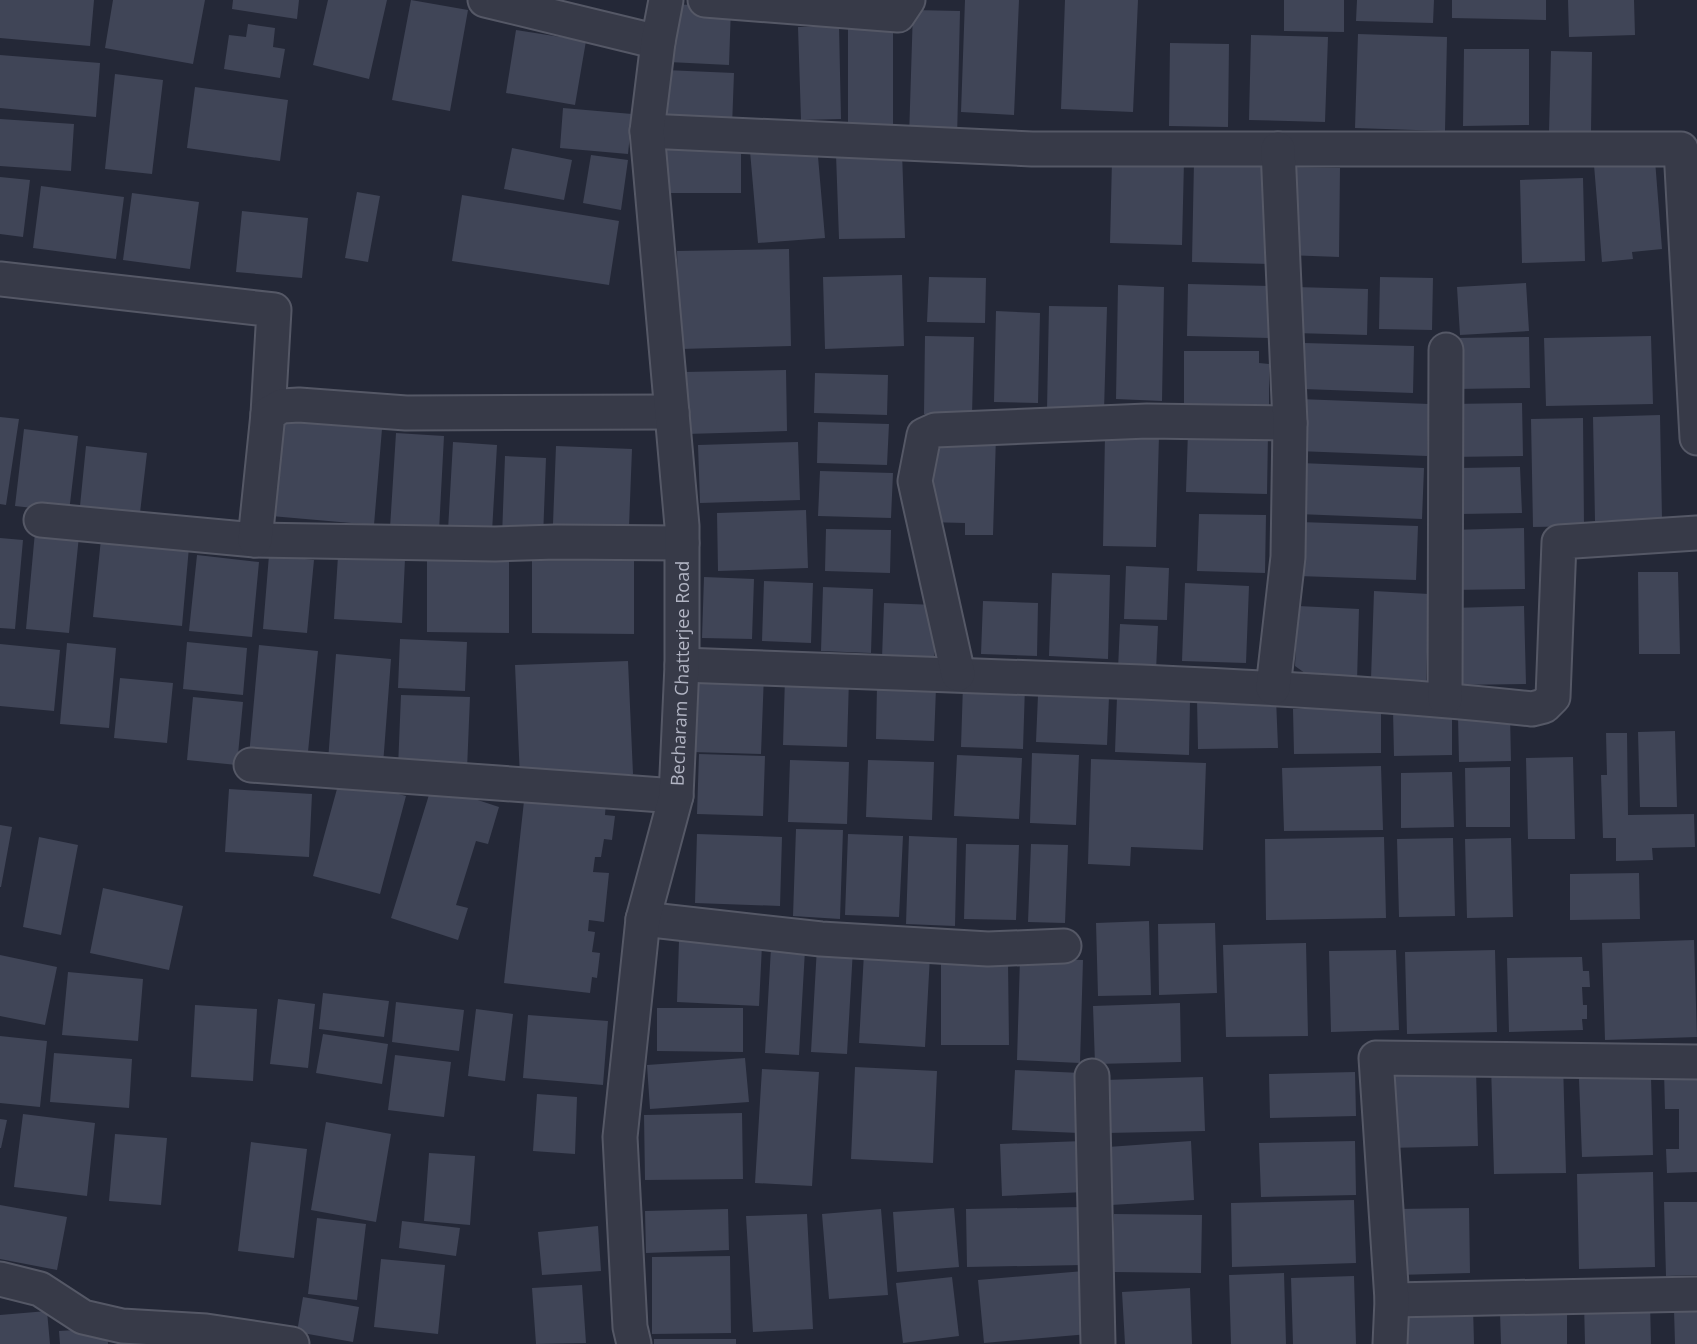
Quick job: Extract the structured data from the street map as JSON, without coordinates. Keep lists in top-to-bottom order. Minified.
{"streets":{"street":["Becharam Chatterjee Road"]}}
